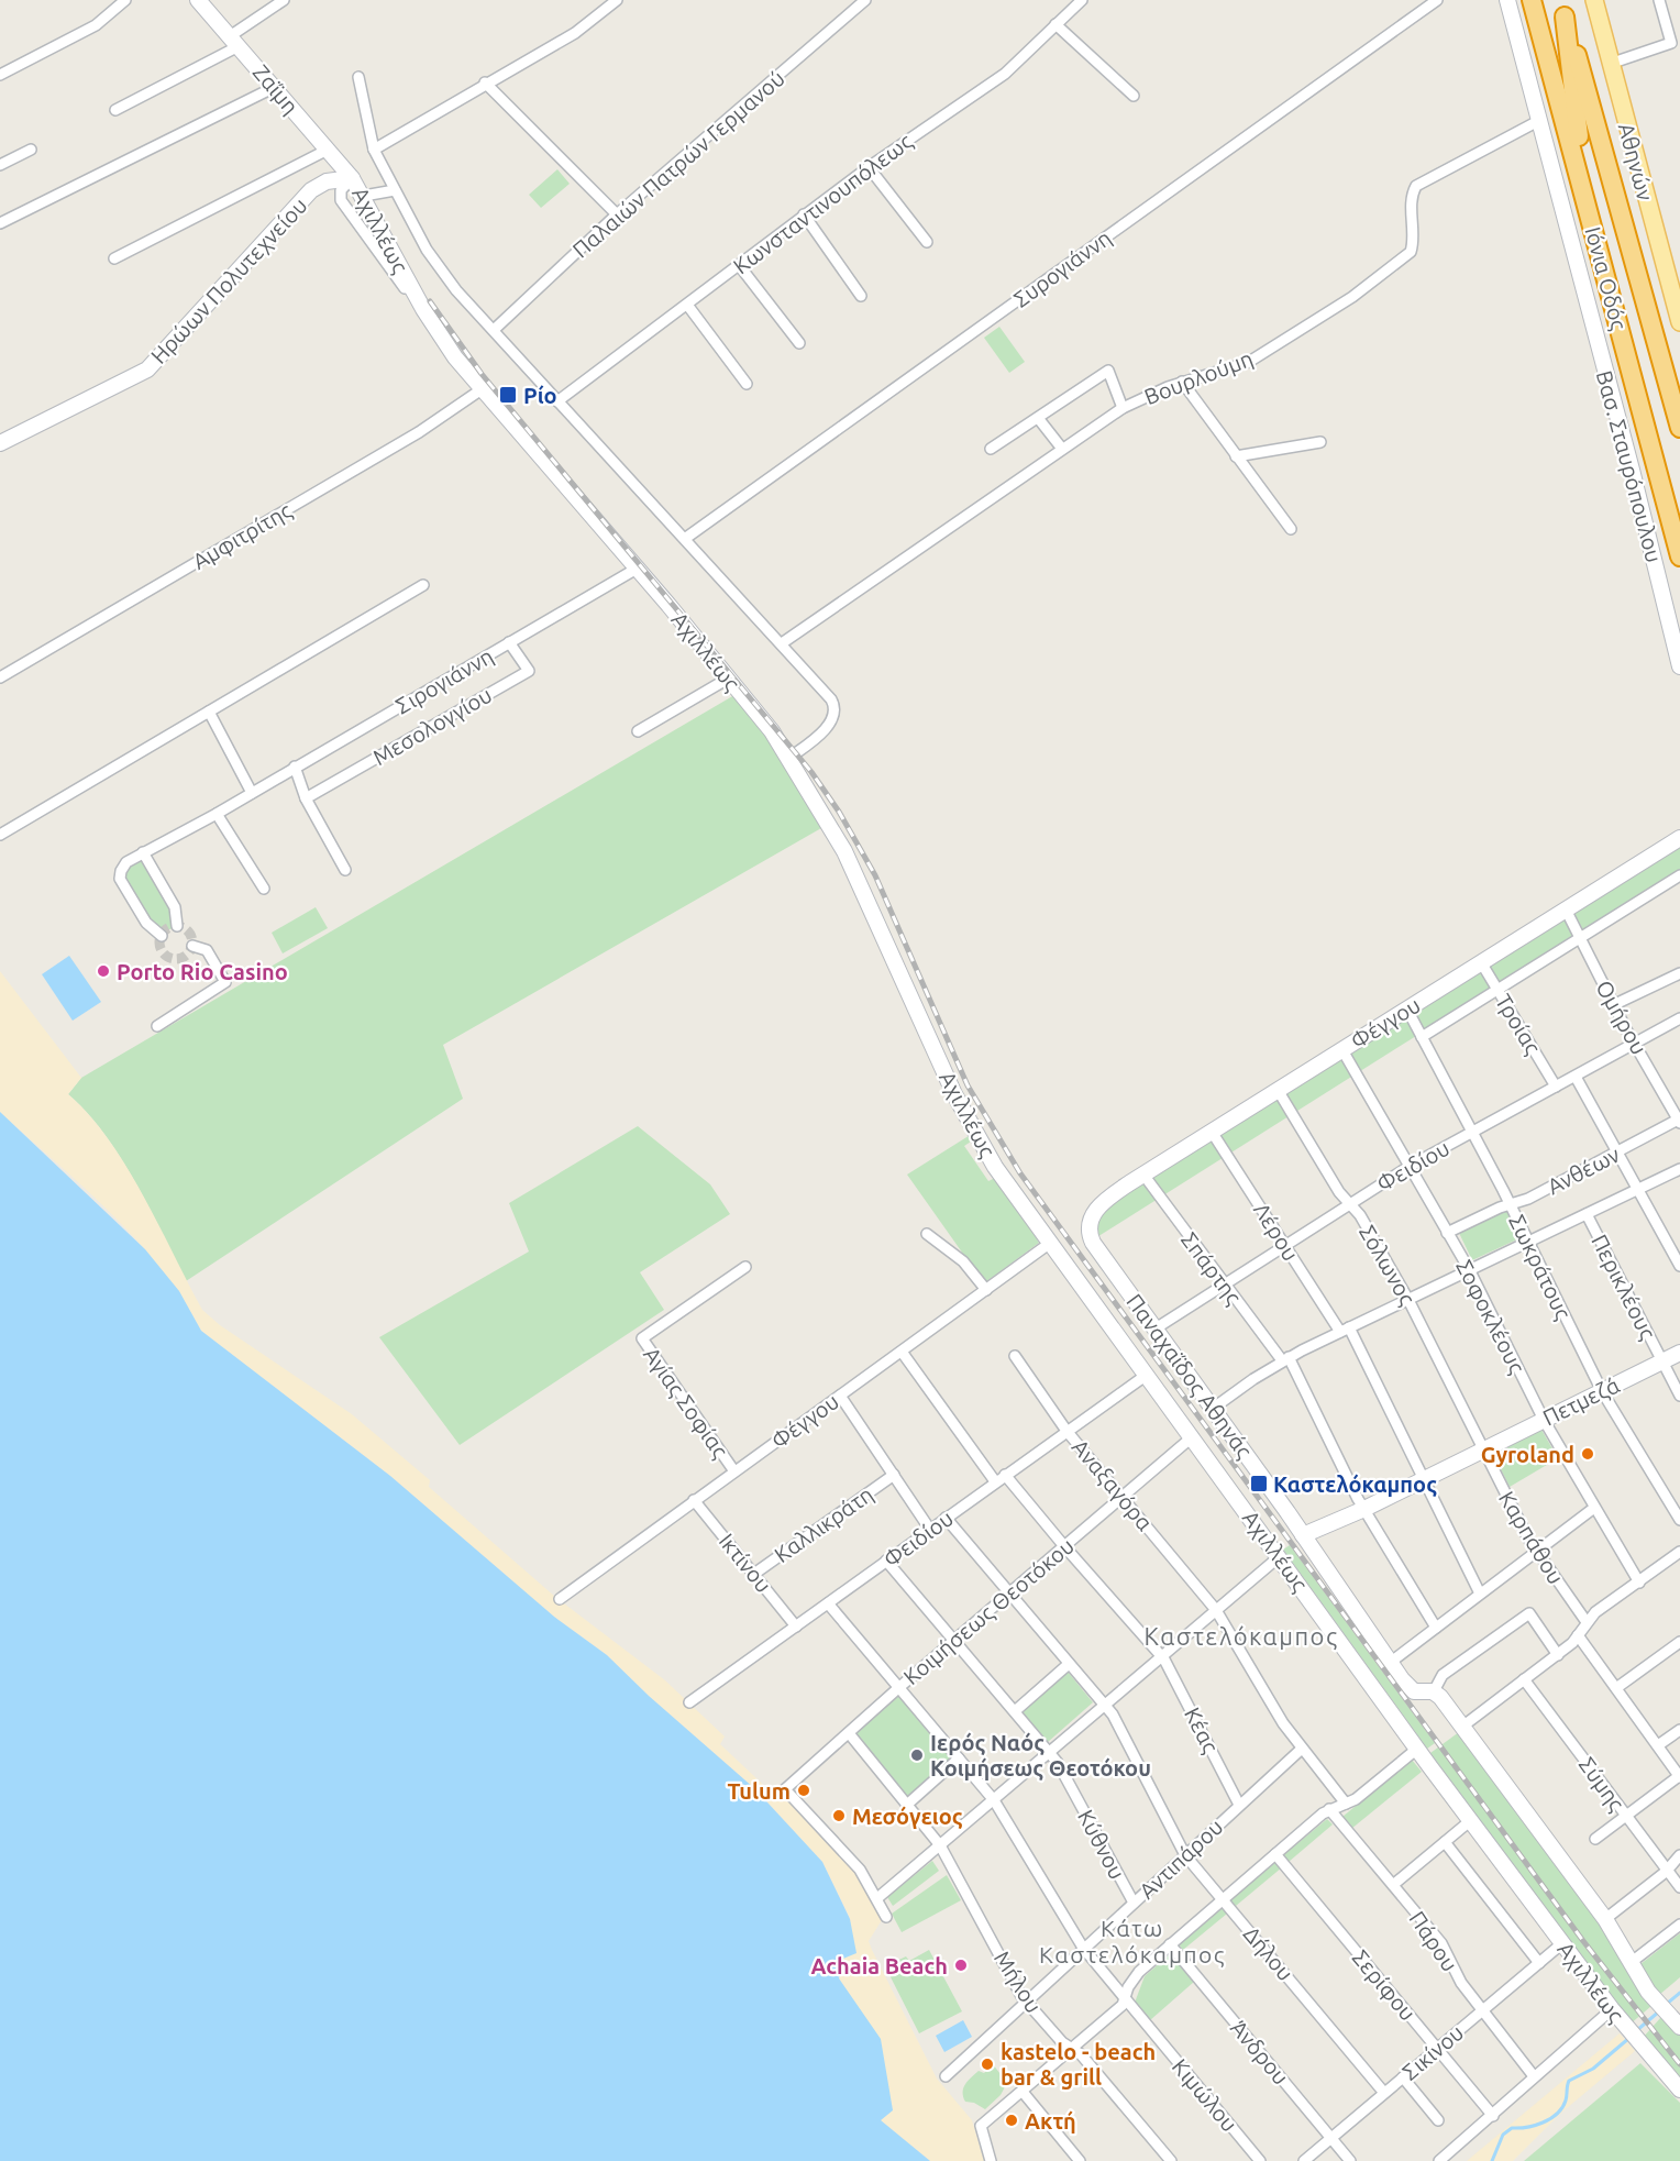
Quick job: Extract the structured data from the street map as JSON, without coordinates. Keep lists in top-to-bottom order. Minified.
{"streets":{"highway":["Ιόνια Οδός"],"main road":["Αθηνών"],"street":["Ζαΐμη","Παλαιών Πατρών Γερμανού","Κωνσταντινουπόλεως","Αχιλλέως","Συρογιάννη","Ηρώων Πολυτεχνείου","Βουρλούμη","Βασ. Σταυρόπουλου","Αμφιτρίτης","Σιρογιάννη","Μεσολογγίου","Ομήρου","Φέγγου","Τροίας","Φειδίου","Ανθέων","Λέρου","Σόλωνος","Σωκράτους","Σπάρτης","Περικλέους","Σοφοκλέους","Παναχαΐδος Αθηνάς","Πετμεζά","Αγίας Σοφίας","Αναξαγόρα","Καλλικράτη","Καρπάθου","Ικτίνου","Κοιμήσεως Θεοτόκου","Κέας","Σύμης","Κύθνου","Αντιπάρου","Πάρου","Δήλου","Μήλου","Σερίφου","Άνδρου","Σικίνου","Κιμώλου"]},"crossings":[["Ζαΐμη","Αχιλλέως"],["Ζαΐμη","Ηρώων Πολυτεχνείου"],["Αχιλλέως","Ηρώων Πολυτεχνείου"],["Αχιλλέως","Αμφιτρίτης"],["Αχιλλέως","Σιρογιάννη"],["Αχιλλέως","Φέγγου"],["Αχιλλέως","Φειδίου"],["Αχιλλέως","Παναχαΐδος Αθηνάς"],["Αχιλλέως","Κοιμήσεως Θεοτόκου"],["Αχιλλέως","Σικίνου"],["Βουρλούμη","Βασ. Σταυρόπουλου"],["Σιρογιάννη","Μεσολογγίου"],["Ομήρου","Φέγγου"],["Ομήρου","Φειδίου"],["Ομήρου","Ανθέων"],["Φέγγου","Τροίας"],["Φέγγου","Λέρου"],["Φέγγου","Σόλωνος"],["Φέγγου","Σωκράτους"],["Φέγγου","Σπάρτης"],["Φέγγου","Σοφοκλέους"],["Φέγγου","Παναχαΐδος Αθηνάς"],["Φέγγου","Αγίας Σοφίας"],["Φέγγου","Ικτίνου"],["Τροίας","Φειδίου"],["Φειδίου","Λέρου"],["Φειδίου","Σόλωνος"],["Φειδίου","Σωκράτους"],["Φειδίου","Σπάρτης"],["Φειδίου","Σοφοκλέους"],["Φειδίου","Παναχαΐδος Αθηνάς"],["Φειδίου","Αναξαγόρα"],["Φειδίου","Ικτίνου"],["Φειδίου","Κέας"],["Φειδίου","Κύθνου"],["Φειδίου","Δήλου"],["Φειδίου","Κιμώλου"],["Ανθέων","Σωκράτους"],["Ανθέων","Σοφοκλέους"],["Λέρου","Πετμεζά"],["Σόλωνος","Πετμεζά"],["Σόλωνος","Καρπάθου"],["Σωκράτους","Πετμεζά"],["Σπάρτης","Πετμεζά"],["Περικλέους","Πετμεζά"],["Σοφοκλέους","Πετμεζά"],["Παναχαΐδος Αθηνάς","Πετμεζά"],["Πετμεζά","Καρπάθου"],["Αναξαγόρα","Κοιμήσεως Θεοτόκου"],["Καλλικράτη","Ικτίνου"],["Κοιμήσεως Θεοτόκου","Κέας"],["Κοιμήσεως Θεοτόκου","Κύθνου"],["Κοιμήσεως Θεοτόκου","Δήλου"],["Κοιμήσεως Θεοτόκου","Μήλου"],["Κοιμήσεως Θεοτόκου","Κιμώλου"],["Κέας","Αντιπάρου"],["Κύθνου","Αντιπάρου"],["Αντιπάρου","Δήλου"],["Αντιπάρου","Μήλου"],["Αντιπάρου","Κιμώλου"],["Πάρου","Σικίνου"],["Δήλου","Σικίνου"],["Σερίφου","Σικίνου"],["Άνδρου","Σικίνου"]],"districts":["Καστελόκαμπος","Κάτω Καστελόκαμπος"],"places":{"transit":["Ρίο","Καστελόκαμπος"],"other":["Porto Rio Casino","Gyroland","Ιερός Ναός Κοιμήσεως Θεοτόκου","Tulum","Μεσόγειος","Achaia Beach","kastelo - beach bar & grill","Ακτή"]}}
